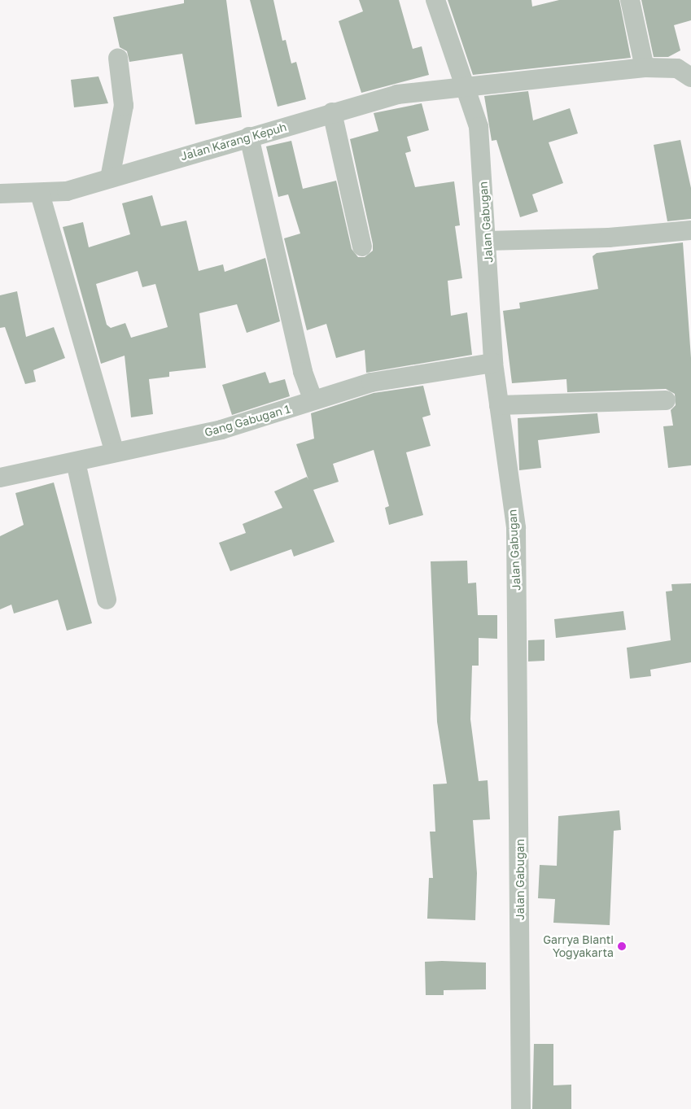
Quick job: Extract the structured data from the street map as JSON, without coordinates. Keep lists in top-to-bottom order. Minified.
{"streets":{"street":["Jalan Karang Kepuh","Jalan Gabugan","Gang Gabugan 1"]},"crossings":[["Jalan Karang Kepuh","Jalan Gabugan"],["Jalan Gabugan","Gang Gabugan 1"]],"places":["Garrya Bianti Yogyakarta"]}
